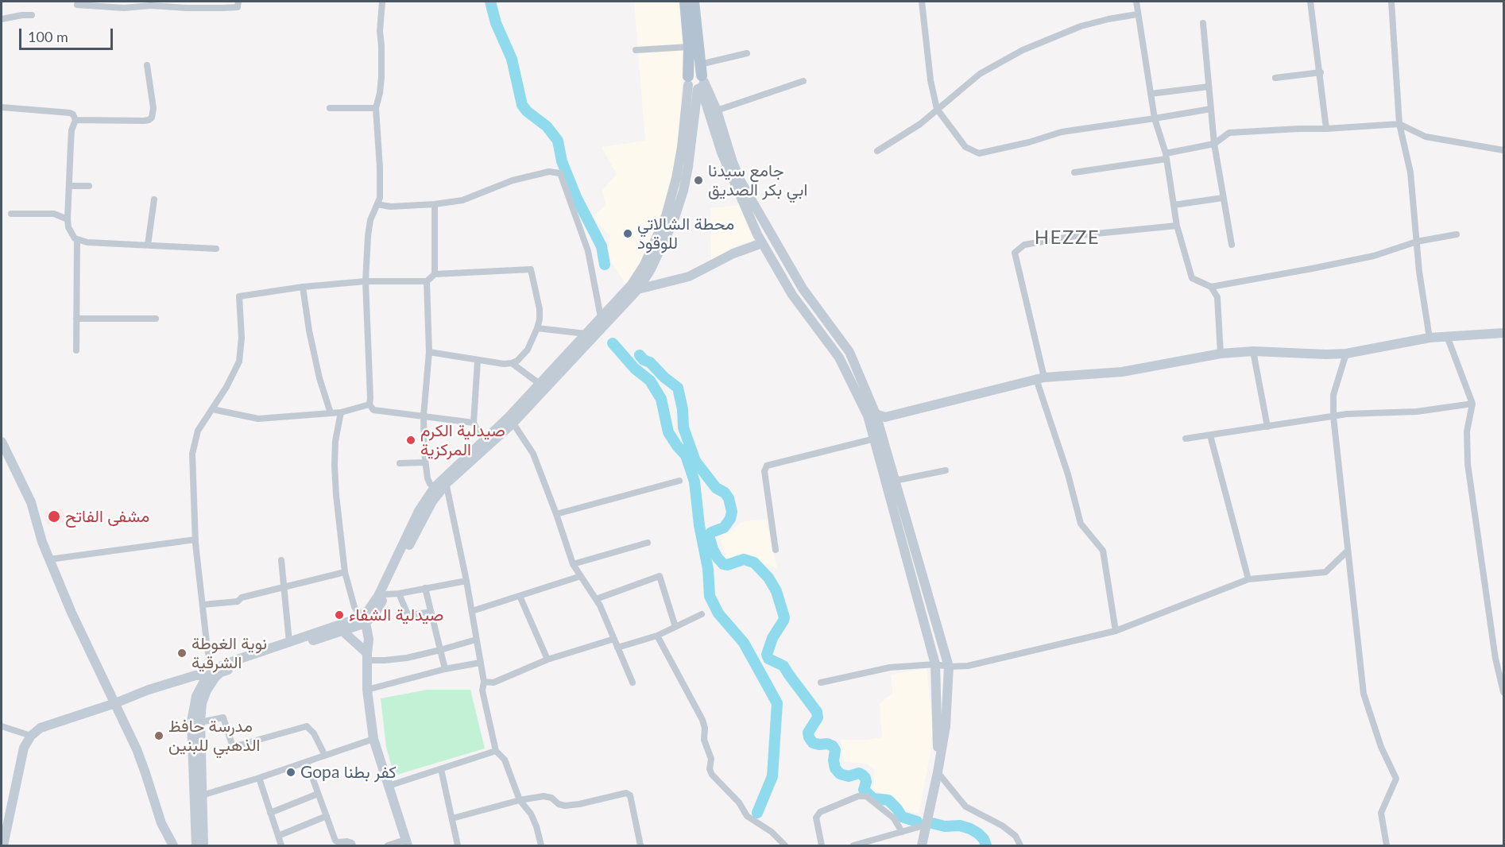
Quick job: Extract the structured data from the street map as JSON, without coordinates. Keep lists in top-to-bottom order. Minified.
{"districts":["HEZZE"],"places":["جامع سيدنا ابي بكر الصديق","محطة الشالاتي للوقود","صيدلية الكرم المركزية","مشفى الفاتح","صيدلية الشفاء","نوية الغوطة الشرقية","مدرسة حافظ الذهبي للبنين","Gopa كفر بطنا"],"scale_bar":"100 m"}
